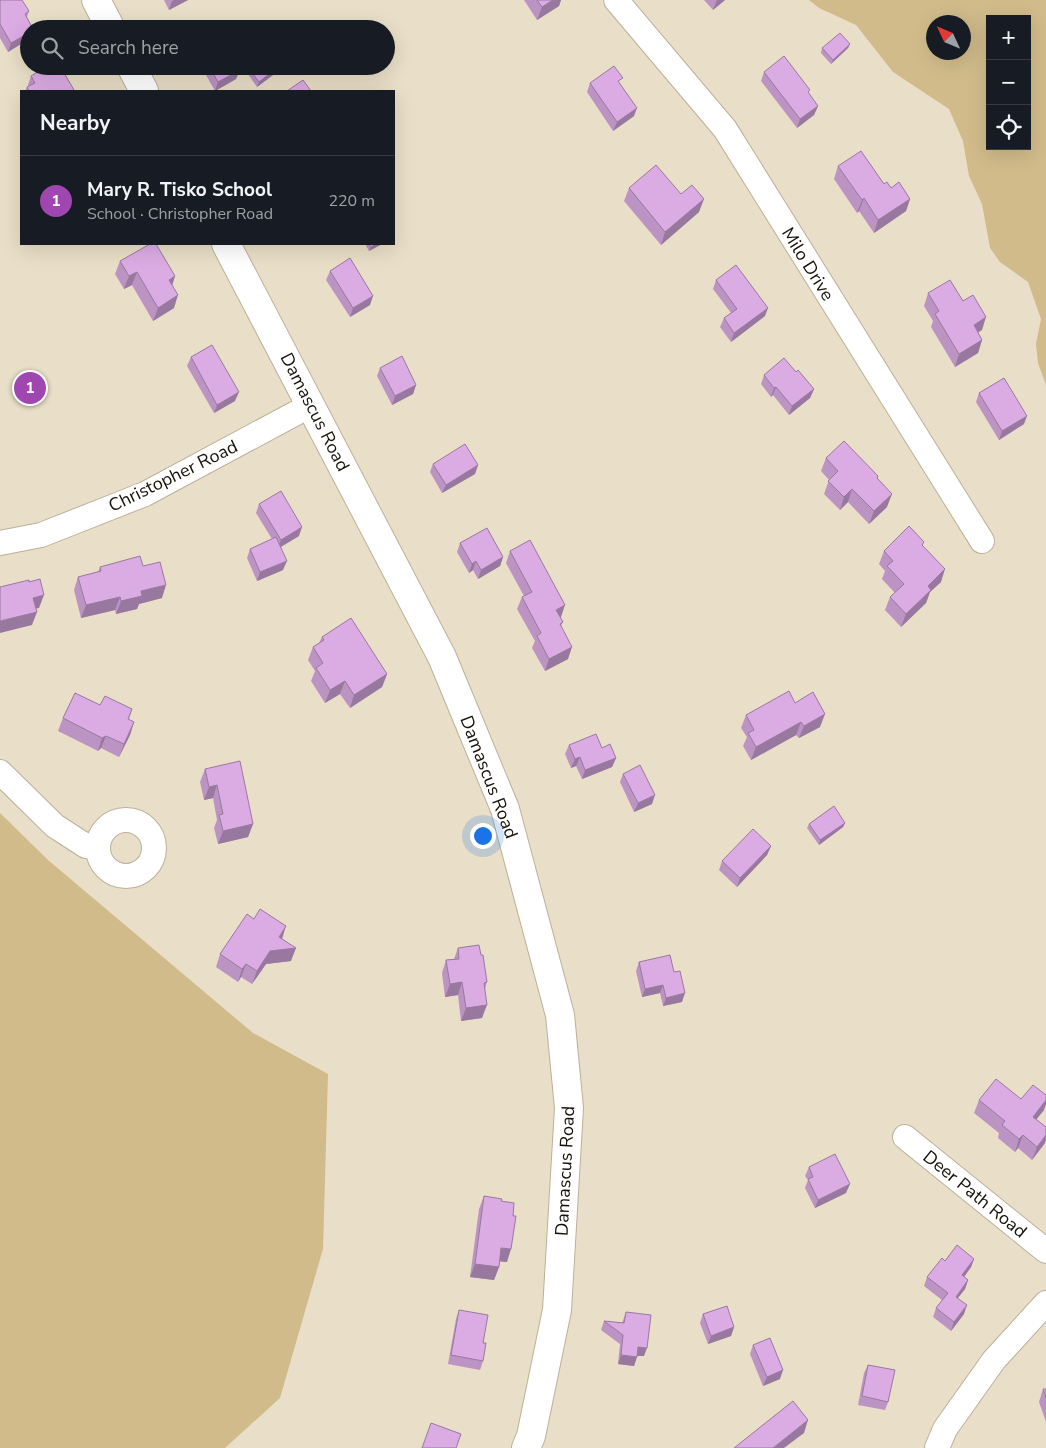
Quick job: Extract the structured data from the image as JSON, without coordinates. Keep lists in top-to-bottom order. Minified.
{"streets":{"street":["Milo Drive","Damascus Road","Christopher Road","Deer Path Road"]},"crossings":[["Damascus Road","Christopher Road"]],"north":"top left","page":{"map_buttons":["+","−"],"search":"Search here","heading":"Nearby","list":[{"mark":"1","name":"Mary R. Tisko School","note":"School · Christopher Road","value":"220 m"}],"pins":"1"}}
